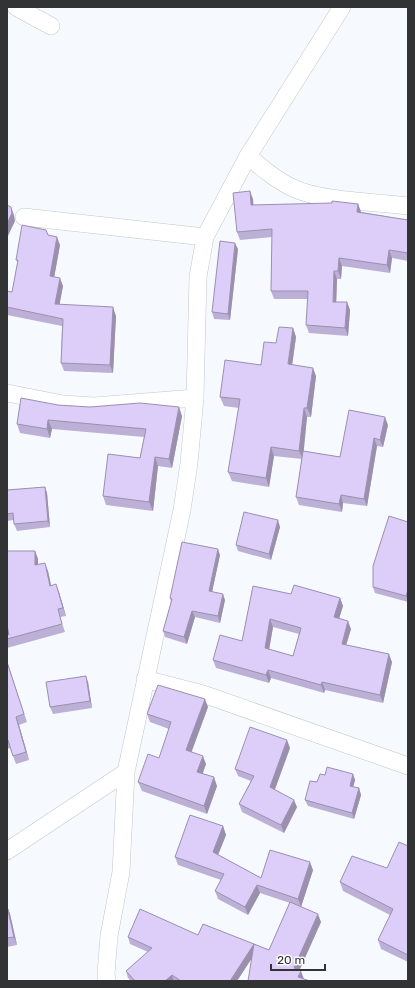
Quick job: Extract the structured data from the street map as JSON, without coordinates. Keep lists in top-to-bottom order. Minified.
{"scale_bar":"20 m"}
